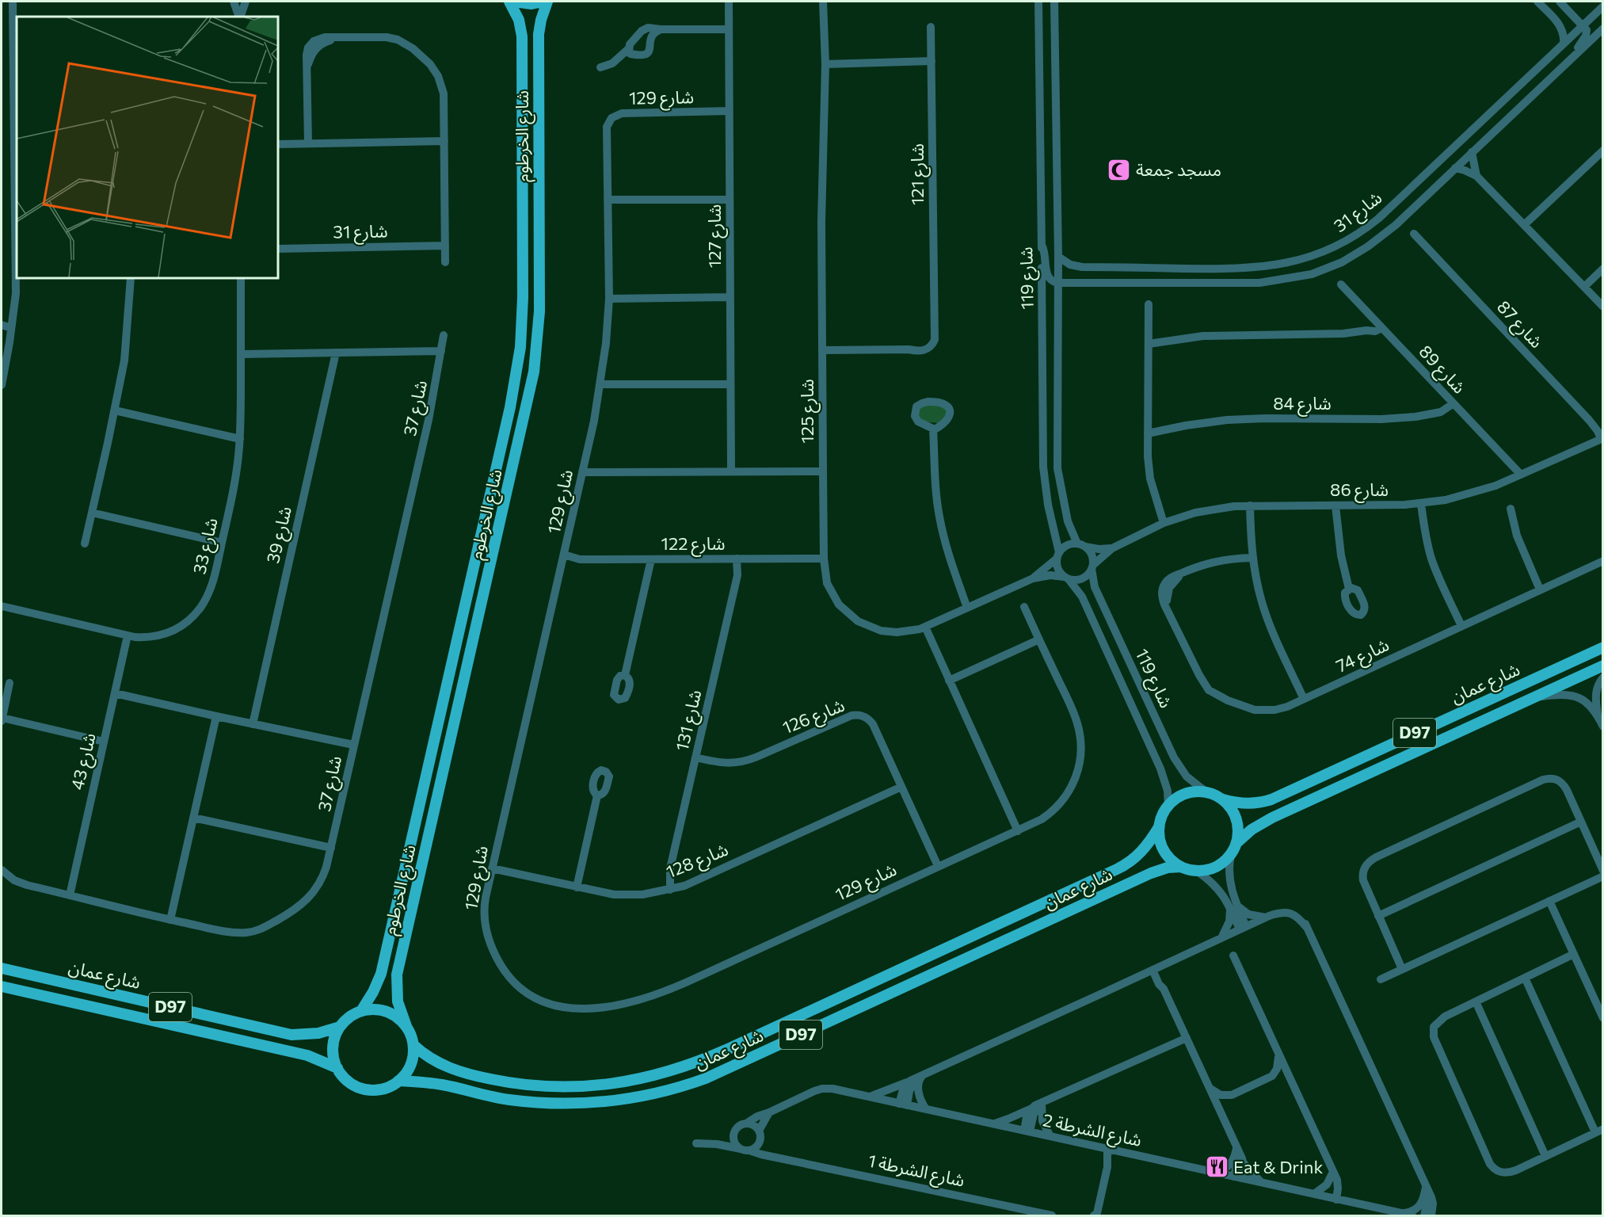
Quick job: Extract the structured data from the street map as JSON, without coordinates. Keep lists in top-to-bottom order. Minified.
{"streets":{"main road":["شارع الخرطوم","شارع عمان","D97"],"street":["شارع 129","شارع 121","شارع 31","شارع 127","شارع 119","شارع 87","شارع 89","شارع 84","شارع 37","شارع 125","شارع 86","شارع 39","شارع 122","شارع 33","شارع 74","شارع 126","شارع 131","شارع 43","شارع 128","شارع الشرطة 2","شارع الشرطة 1"]},"crossings":[["شارع 129","شارع 127"],["شارع 129","شارع 122"],["شارع 129","شارع 126"],["شارع 129","شارع 128"],["شارع الخرطوم","شارع عمان"],["شارع 121","شارع 125"],["شارع 31","شارع 119"],["شارع 119","شارع 125"],["شارع 119","شارع 86"],["شارع 119","شارع عمان"],["شارع 87","شارع 86"],["شارع 89","شارع 84"],["شارع 89","شارع 86"],["شارع 37","شارع 43"],["شارع 125","شارع 86"],["شارع 125","شارع 122"],["شارع 122","شارع 131"],["شارع 33","شارع 43"],["شارع 126","شارع 131"],["شارع 126","شارع 128"],["شارع 131","شارع 128"],["شارع الشرطة 2","شارع الشرطة 1"]],"places":{"mosque":["مسجد جمعة"],"restaurant":["Eat & Drink"]}}
